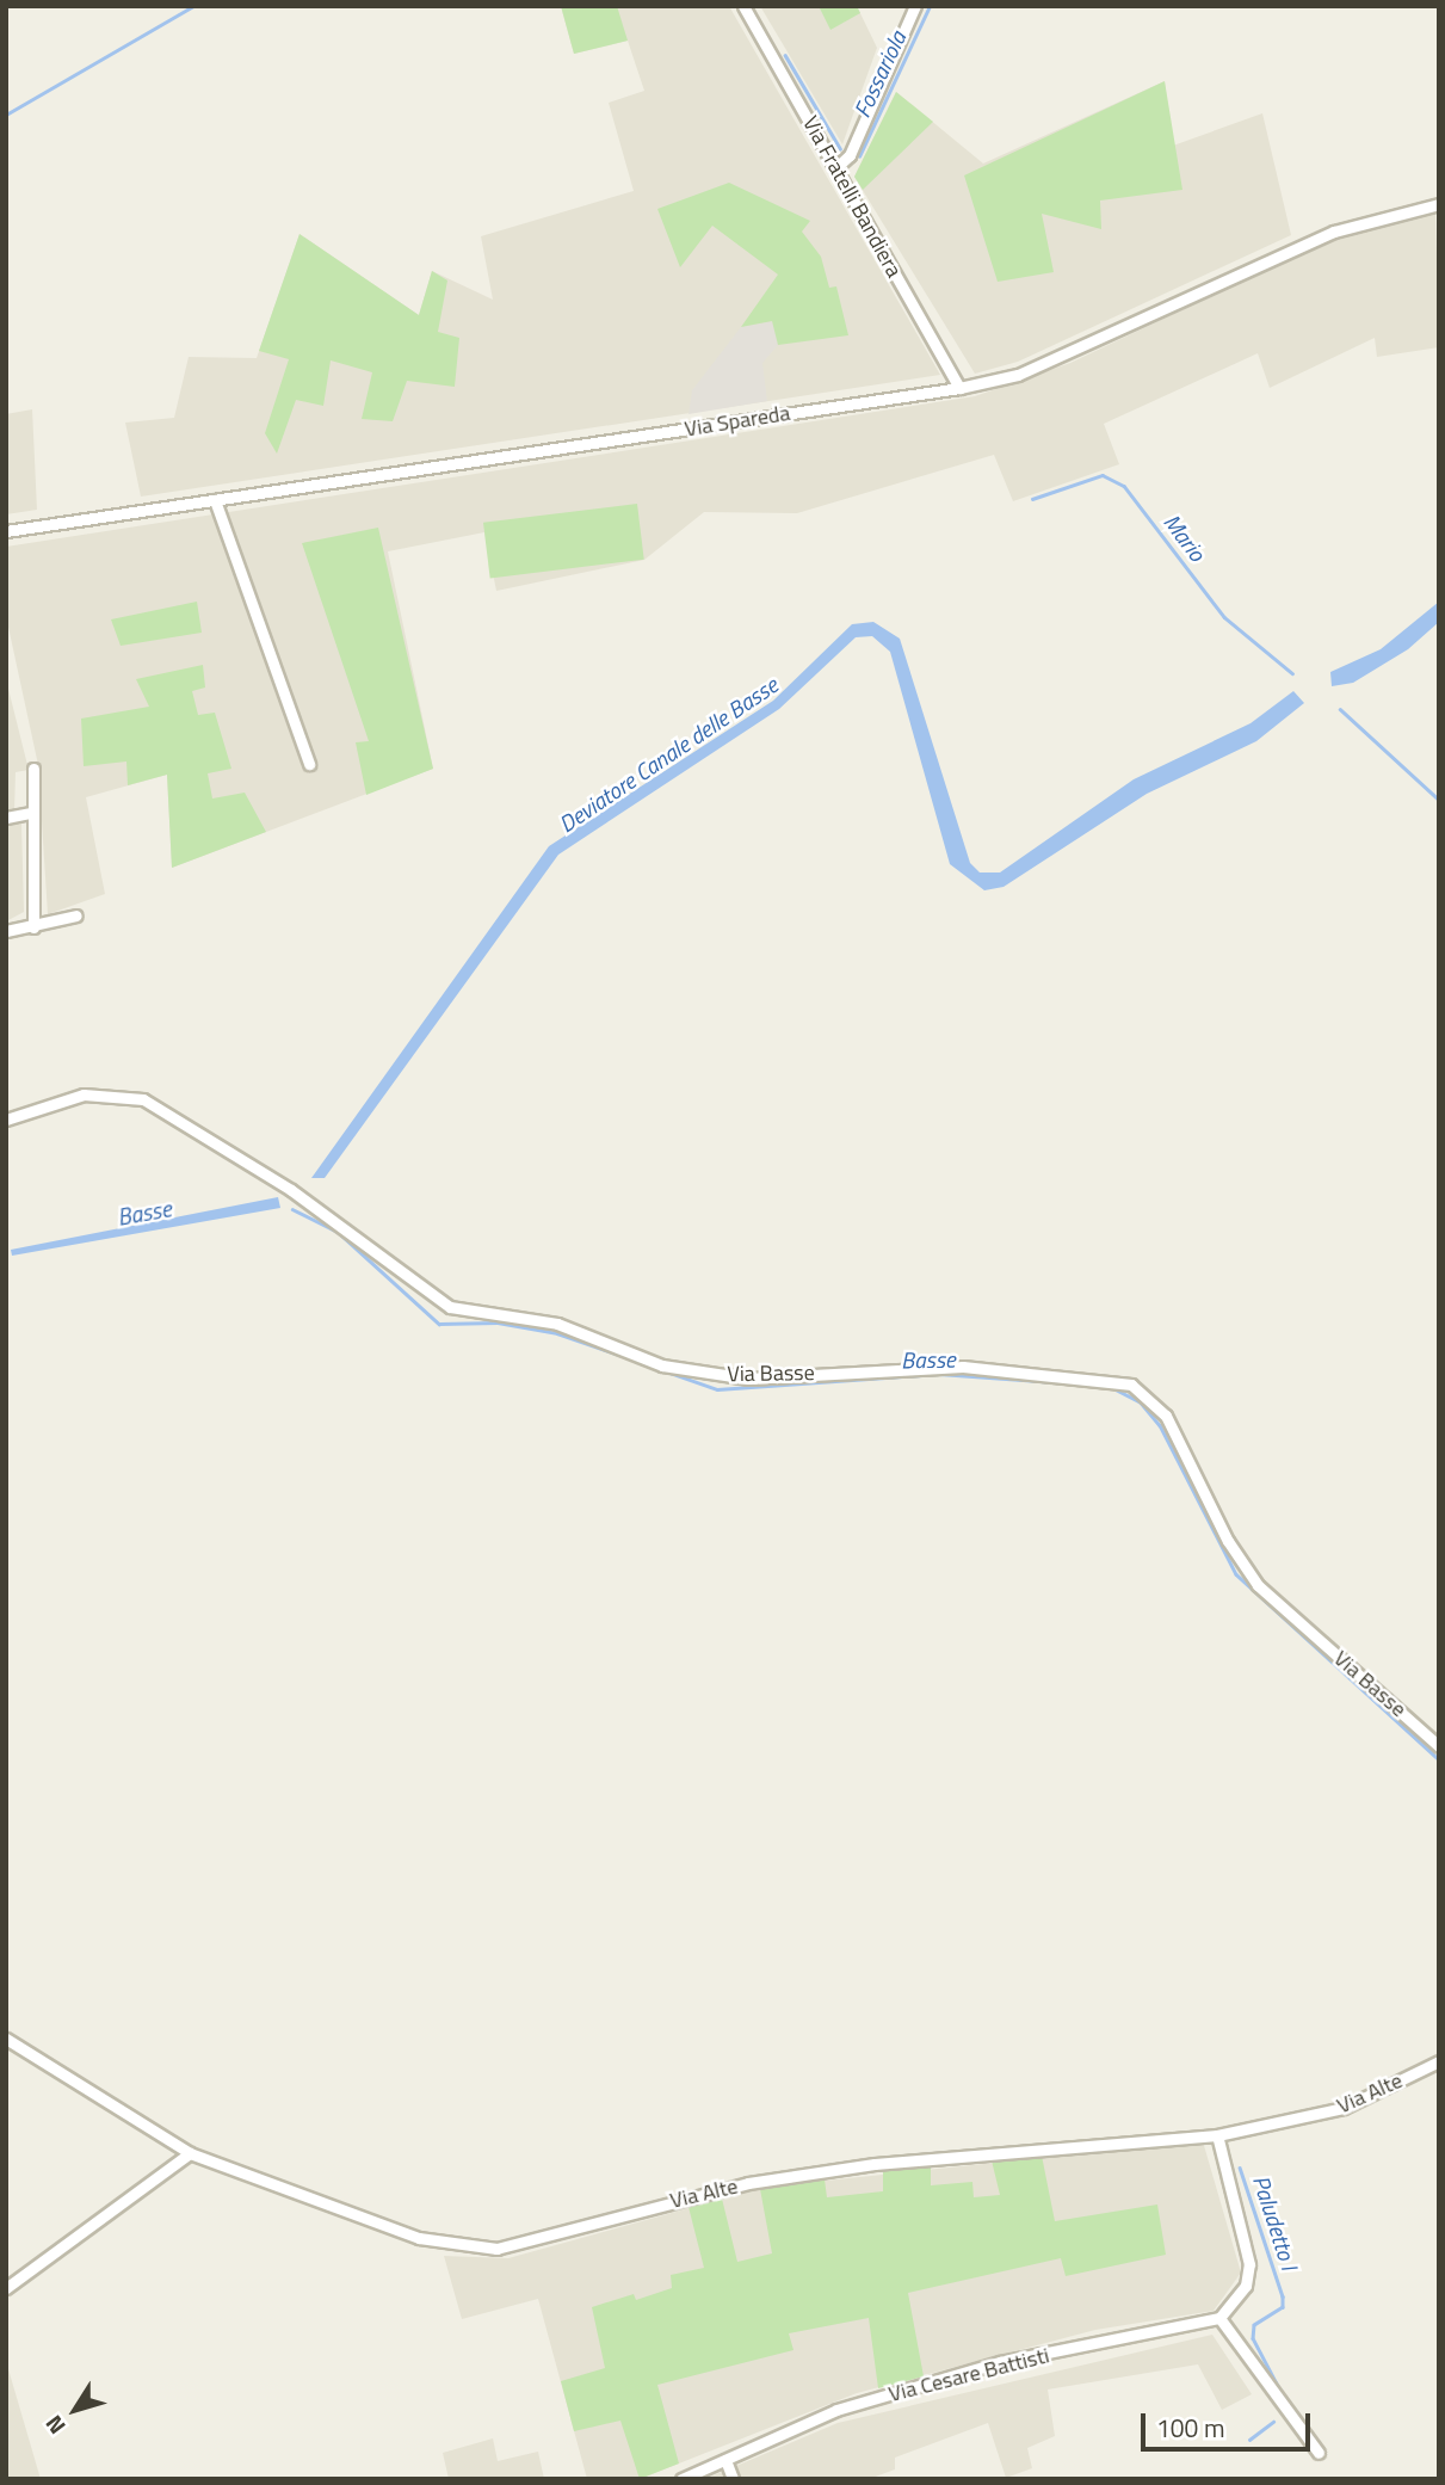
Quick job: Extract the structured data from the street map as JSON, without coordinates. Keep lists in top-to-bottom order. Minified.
{"streets":{"street":["Via Fratelli Bandiera","Via Spareda","Via Basse","Via Alte","Via Cesare Battisti"]},"crossings":[["Via Fratelli Bandiera","Via Spareda"]],"water":["Fossariola","Mario","Deviatore Canale delle Basse","Basse","Paludetto I"],"scale_bar":"100 m","north":"bottom left"}
